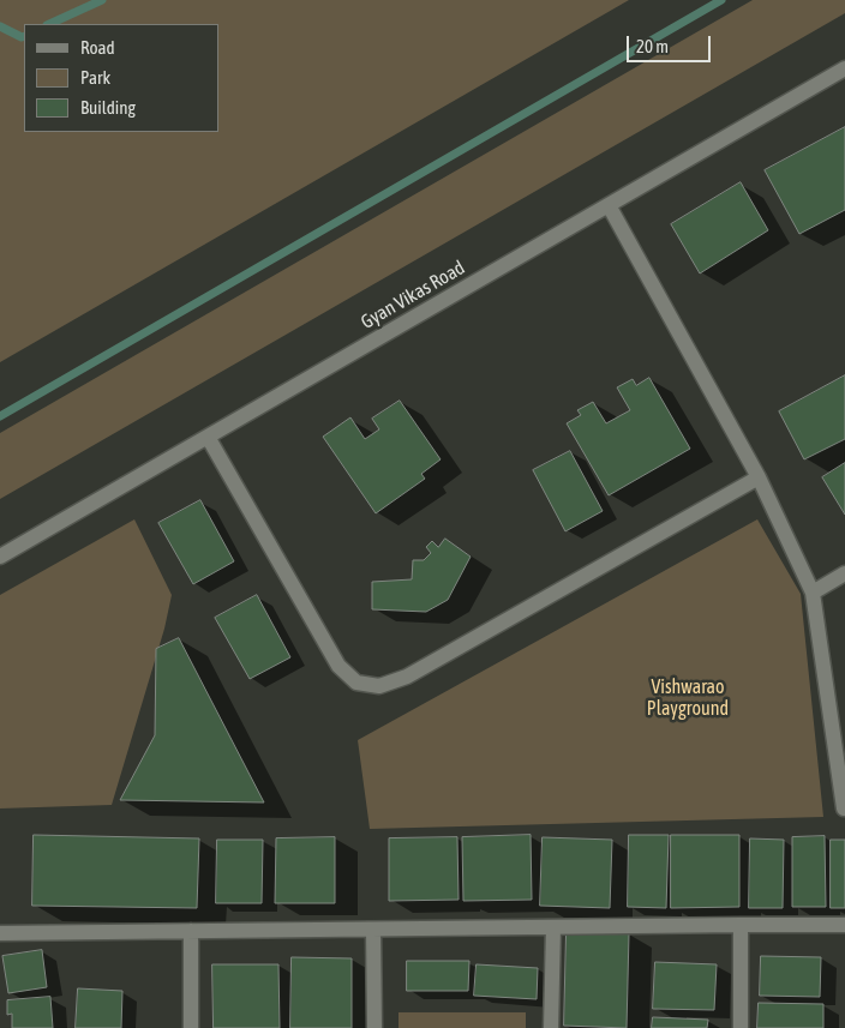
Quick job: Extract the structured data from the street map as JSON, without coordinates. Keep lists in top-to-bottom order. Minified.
{"streets":{"street":["Gyan Vikas Road"]},"parks":["Vishwarao Playground"],"legend":["Road","Park","Building"],"scale_bar":"20 m"}
